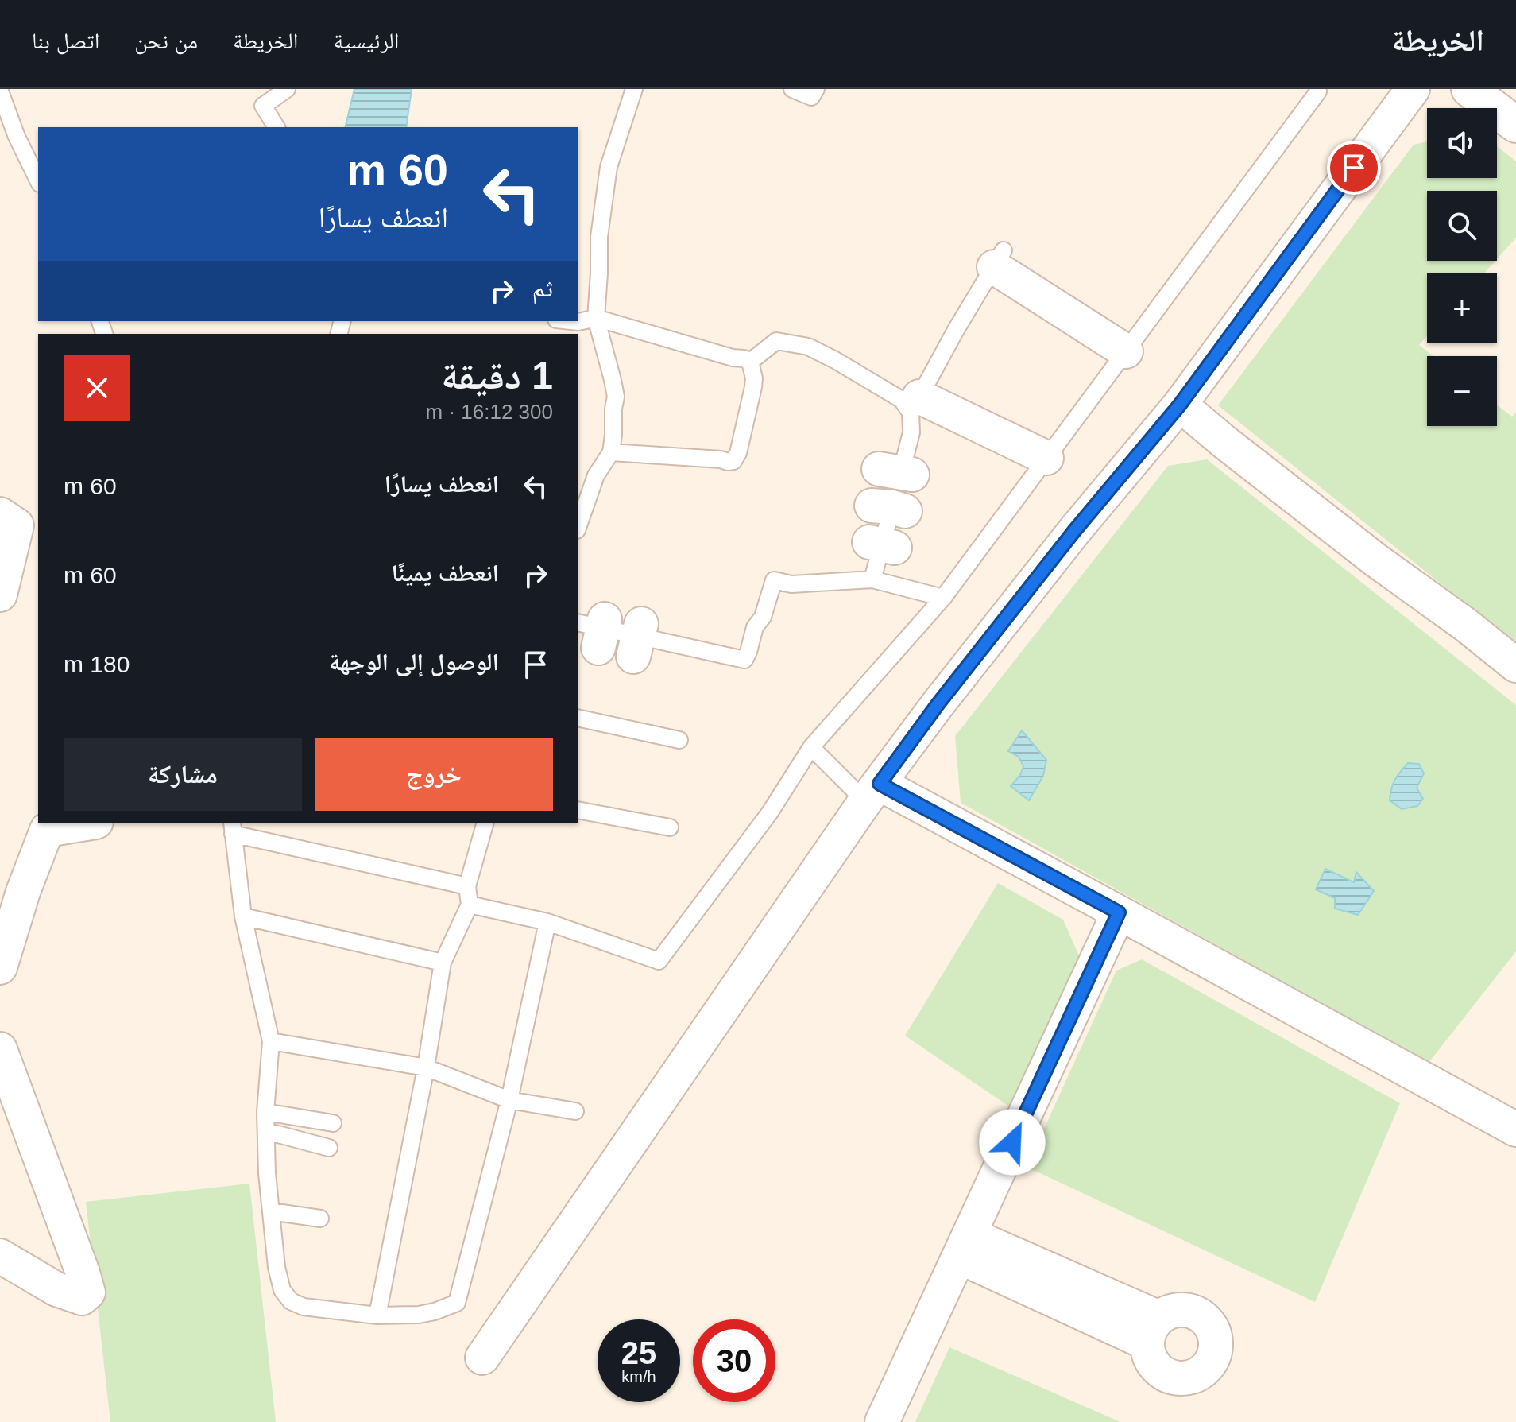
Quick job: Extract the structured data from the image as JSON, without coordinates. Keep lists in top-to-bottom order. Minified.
{"page":{"header":"الخريطة","nav":["الرئيسية","الخريطة","من نحن","اتصل بنا"],"map_buttons":["+","−"],"turn":["60 m","انعطف يسارًا"],"then":"ثم","heading":["1 دقيقة","300 m · 16:12"],"list":[{"name":"انعطف يسارًا","value":"60 m"},{"name":"انعطف يمينًا","value":"60 m"},{"name":"الوصول إلى الوجهة","value":"180 m"}],"buttons":["خروج","مشاركة"],"speed":"25 km/h","limit":"30"}}
